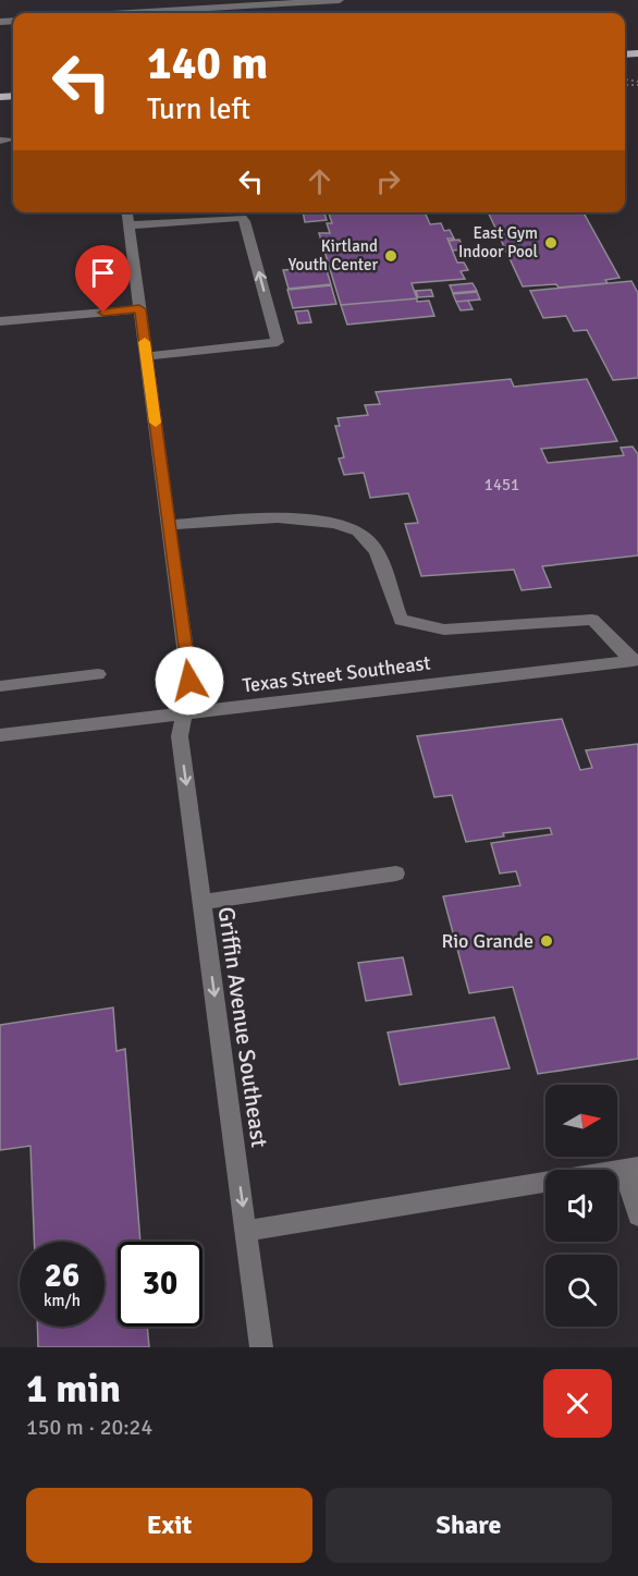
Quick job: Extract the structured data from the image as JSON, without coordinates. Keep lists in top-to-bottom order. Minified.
{"streets":{"street":["Texas Street Southeast","Griffin Avenue Southeast"]},"crossings":[["Texas Street Southeast","Griffin Avenue Southeast"]],"one_way":["Griffin Avenue Southeast"],"places":["East Gym Indoor Pool","Kirtland Youth Center","Rio Grande"],"house_numbers":["1451"],"north":"right","page":{"turn":["140 m","Turn left"],"speed":"26 km/h","limit":"30","heading":["1 min","150 m · 20:24"],"buttons":["Exit","Share"]}}
